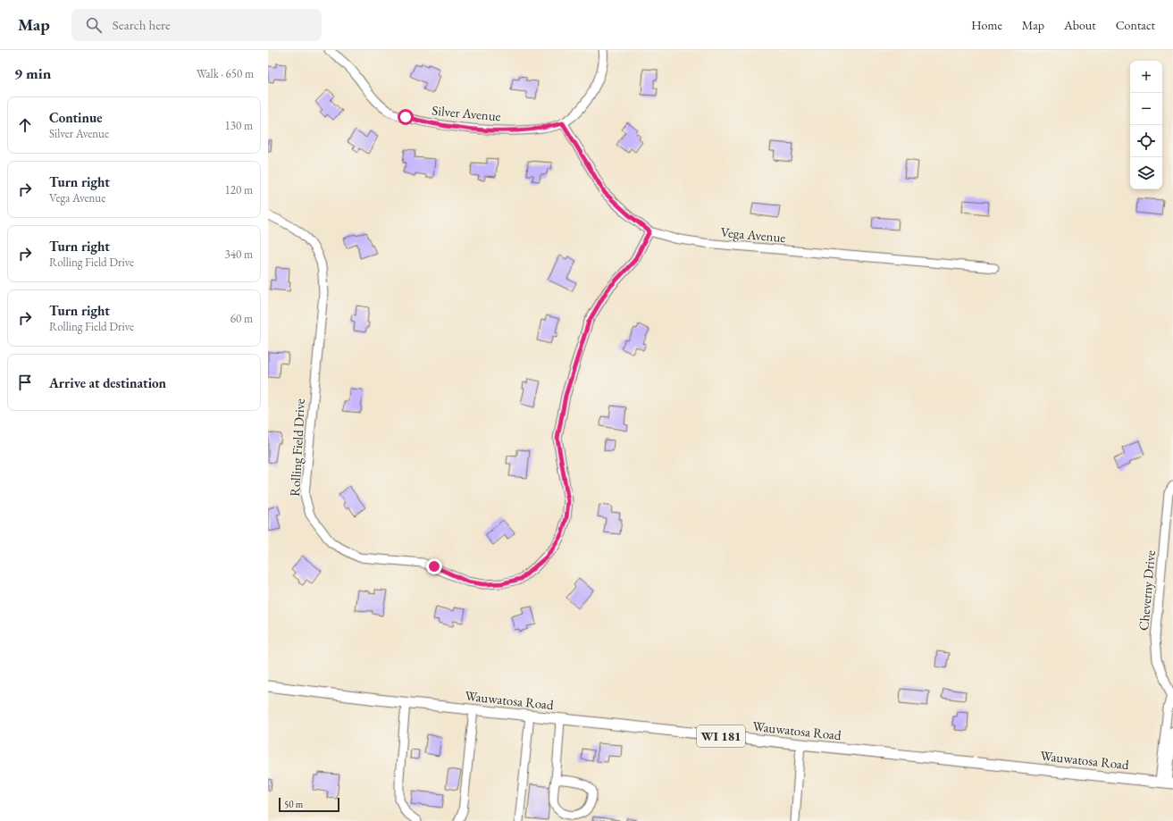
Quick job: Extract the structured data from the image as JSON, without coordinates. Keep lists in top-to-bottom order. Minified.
{"streets":{"main road":["Wauwatosa Road","WI 181"],"street":["Silver Avenue","Vega Avenue","Rolling Field Drive","Cheverny Drive"]},"crossings":[["Silver Avenue","Vega Avenue"],["Vega Avenue","Rolling Field Drive"]],"scale_bar":"50 m","page":{"header":"Map","search":"Search here","nav":["Home","Map","About","Contact"],"heading":["9 min","Walk · 650 m"],"map_buttons":["+","−"],"list":[["Continue","Silver Avenue","130 m"],["Turn right","Vega Avenue","120 m"],["Turn right","Rolling Field Drive","340 m"],["Turn right","Rolling Field Drive","60 m"],"Arrive at destination"],"scale":"50 m"}}
